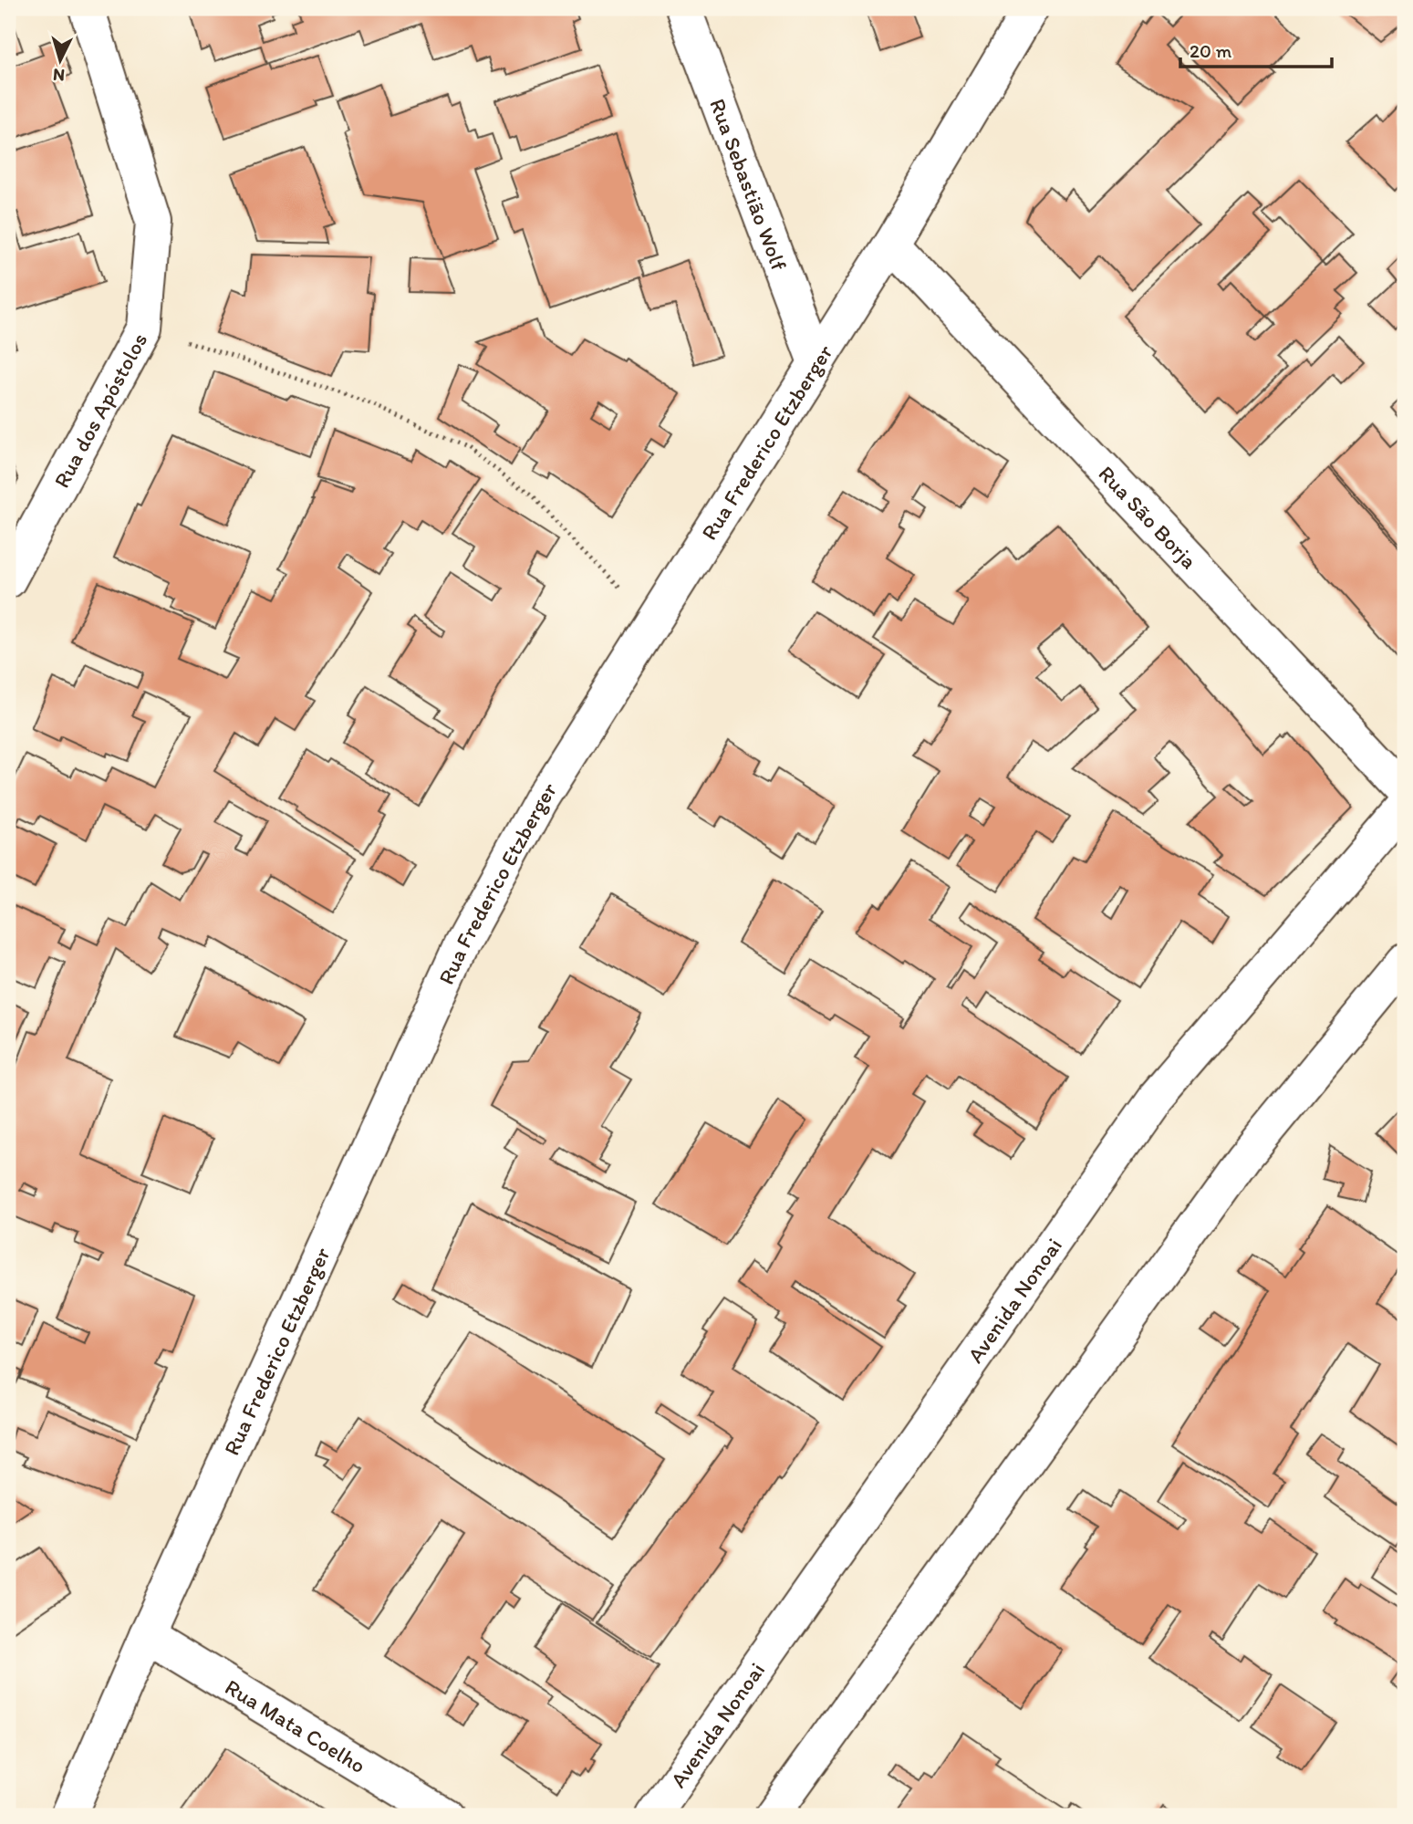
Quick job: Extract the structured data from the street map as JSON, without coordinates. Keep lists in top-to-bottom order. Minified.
{"streets":{"street":["Rua Sebastião Wolf","Rua dos Apóstolos","Rua Frederico Etzberger","Rua São Borja","Avenida Nonoai","Rua Mata Coelho"]},"crossings":[["Rua Sebastião Wolf","Rua Frederico Etzberger"],["Rua Frederico Etzberger","Rua São Borja"],["Rua Frederico Etzberger","Rua Mata Coelho"]],"scale_bar":"20 m","north":"bottom"}
